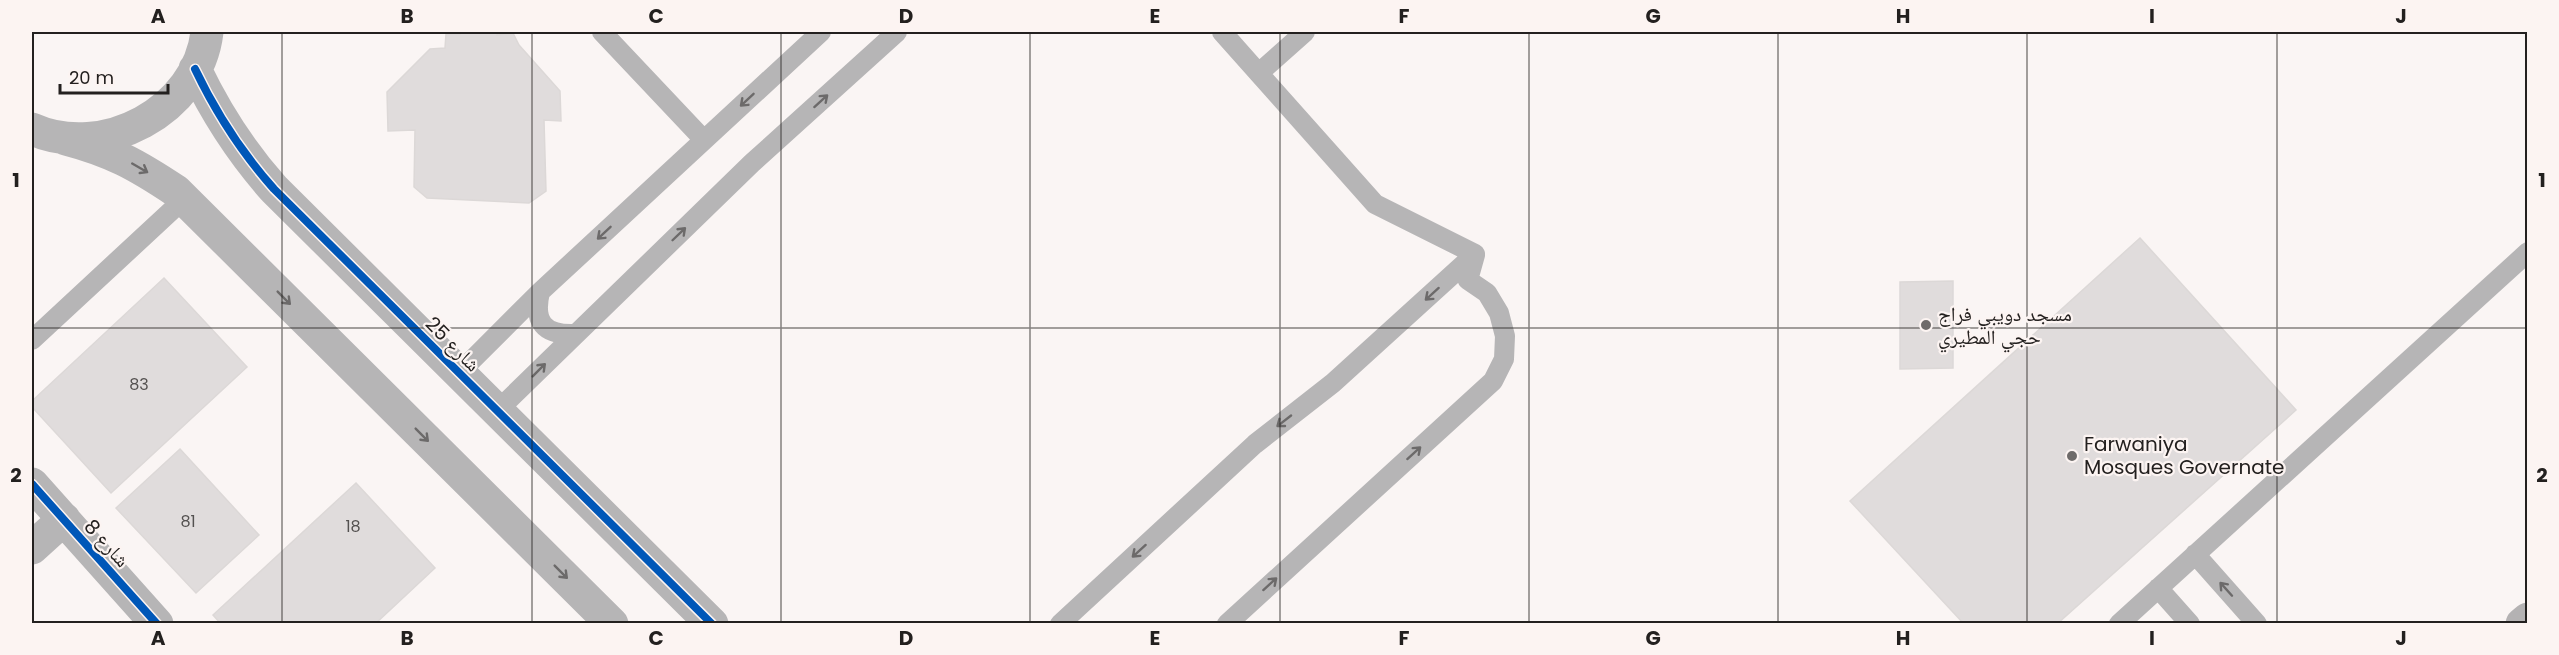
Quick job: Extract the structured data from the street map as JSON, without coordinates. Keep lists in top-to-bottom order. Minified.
{"streets":{"street":["شارع 25","شارع 8"]},"places":["مسجد دويبي فراج حجي المطيري","Farwaniya Mosques Governate"],"house_numbers":["83","81","18"],"scale_bar":"20 m","grid":{"columns":["A","B","C","D","E","F","G","H","I","J"],"rows":["1","2"]}}
